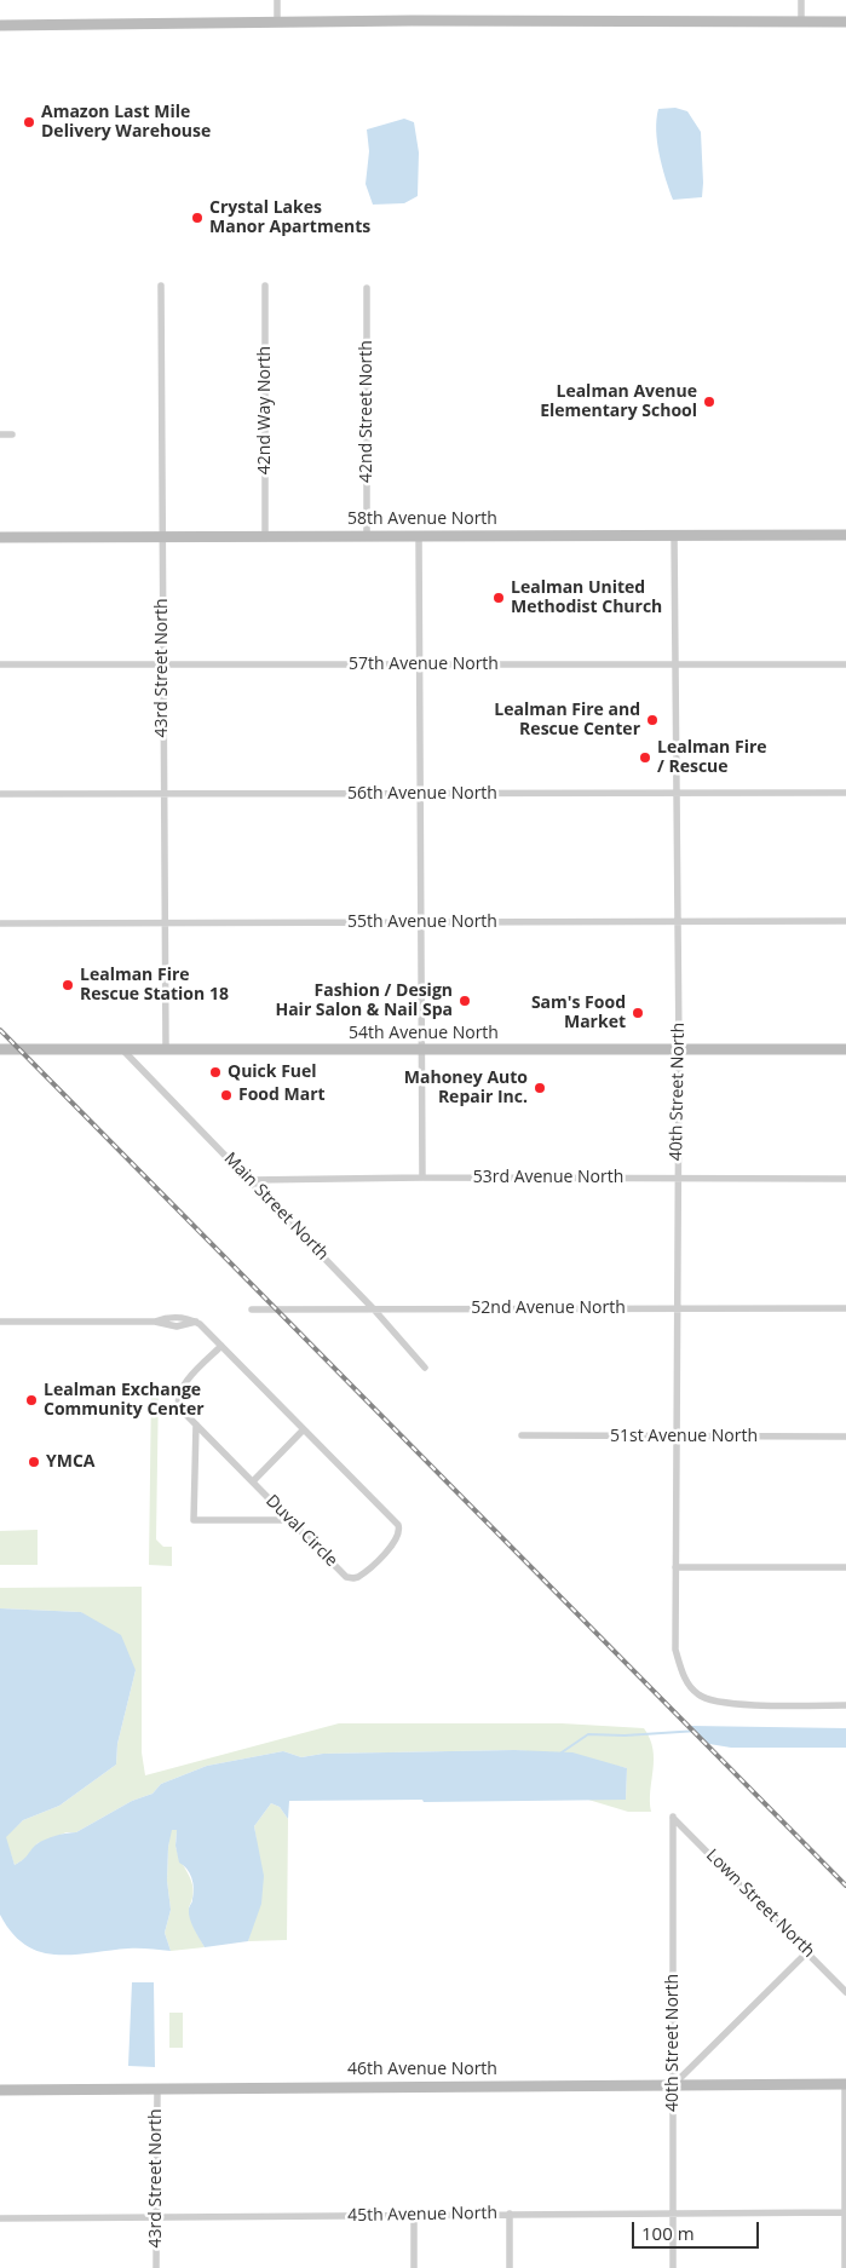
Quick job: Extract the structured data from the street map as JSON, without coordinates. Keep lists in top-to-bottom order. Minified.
{"streets":{"street":["42nd Way North","42nd Street North","58th Avenue North","57th Avenue North","43rd Street North","56th Avenue North","55th Avenue North","54th Avenue North","40th Street North","53rd Avenue North","Main Street North","52nd Avenue North","51st Avenue North","Duval Circle","Lown Street North","46th Avenue North","45th Avenue North"]},"crossings":[["42nd Way North","58th Avenue North"],["42nd Street North","58th Avenue North"],["58th Avenue North","43rd Street North"],["58th Avenue North","40th Street North"],["57th Avenue North","43rd Street North"],["57th Avenue North","40th Street North"],["43rd Street North","56th Avenue North"],["43rd Street North","55th Avenue North"],["43rd Street North","54th Avenue North"],["43rd Street North","46th Avenue North"],["43rd Street North","45th Avenue North"],["56th Avenue North","40th Street North"],["55th Avenue North","40th Street North"],["54th Avenue North","40th Street North"],["54th Avenue North","Main Street North"],["40th Street North","53rd Avenue North"],["40th Street North","52nd Avenue North"],["40th Street North","51st Avenue North"],["40th Street North","Lown Street North"],["40th Street North","46th Avenue North"],["40th Street North","45th Avenue North"],["53rd Avenue North","Main Street North"],["Main Street North","52nd Avenue North"]],"places":["Amazon Last Mile Delivery Warehouse","Crystal Lakes Manor Apartments","Lealman Avenue Elementary School","Lealman United Methodist Church","Lealman Fire and Rescue Center","Lealman Fire / Rescue","Lealman Fire Rescue Station 18","Fashion / Design Hair Salon & Nail Spa","Sam's Food Market","Quick Fuel","Mahoney Auto Repair Inc.","Food Mart","Lealman Exchange Community Center","YMCA"],"scale_bar":"100 m"}
